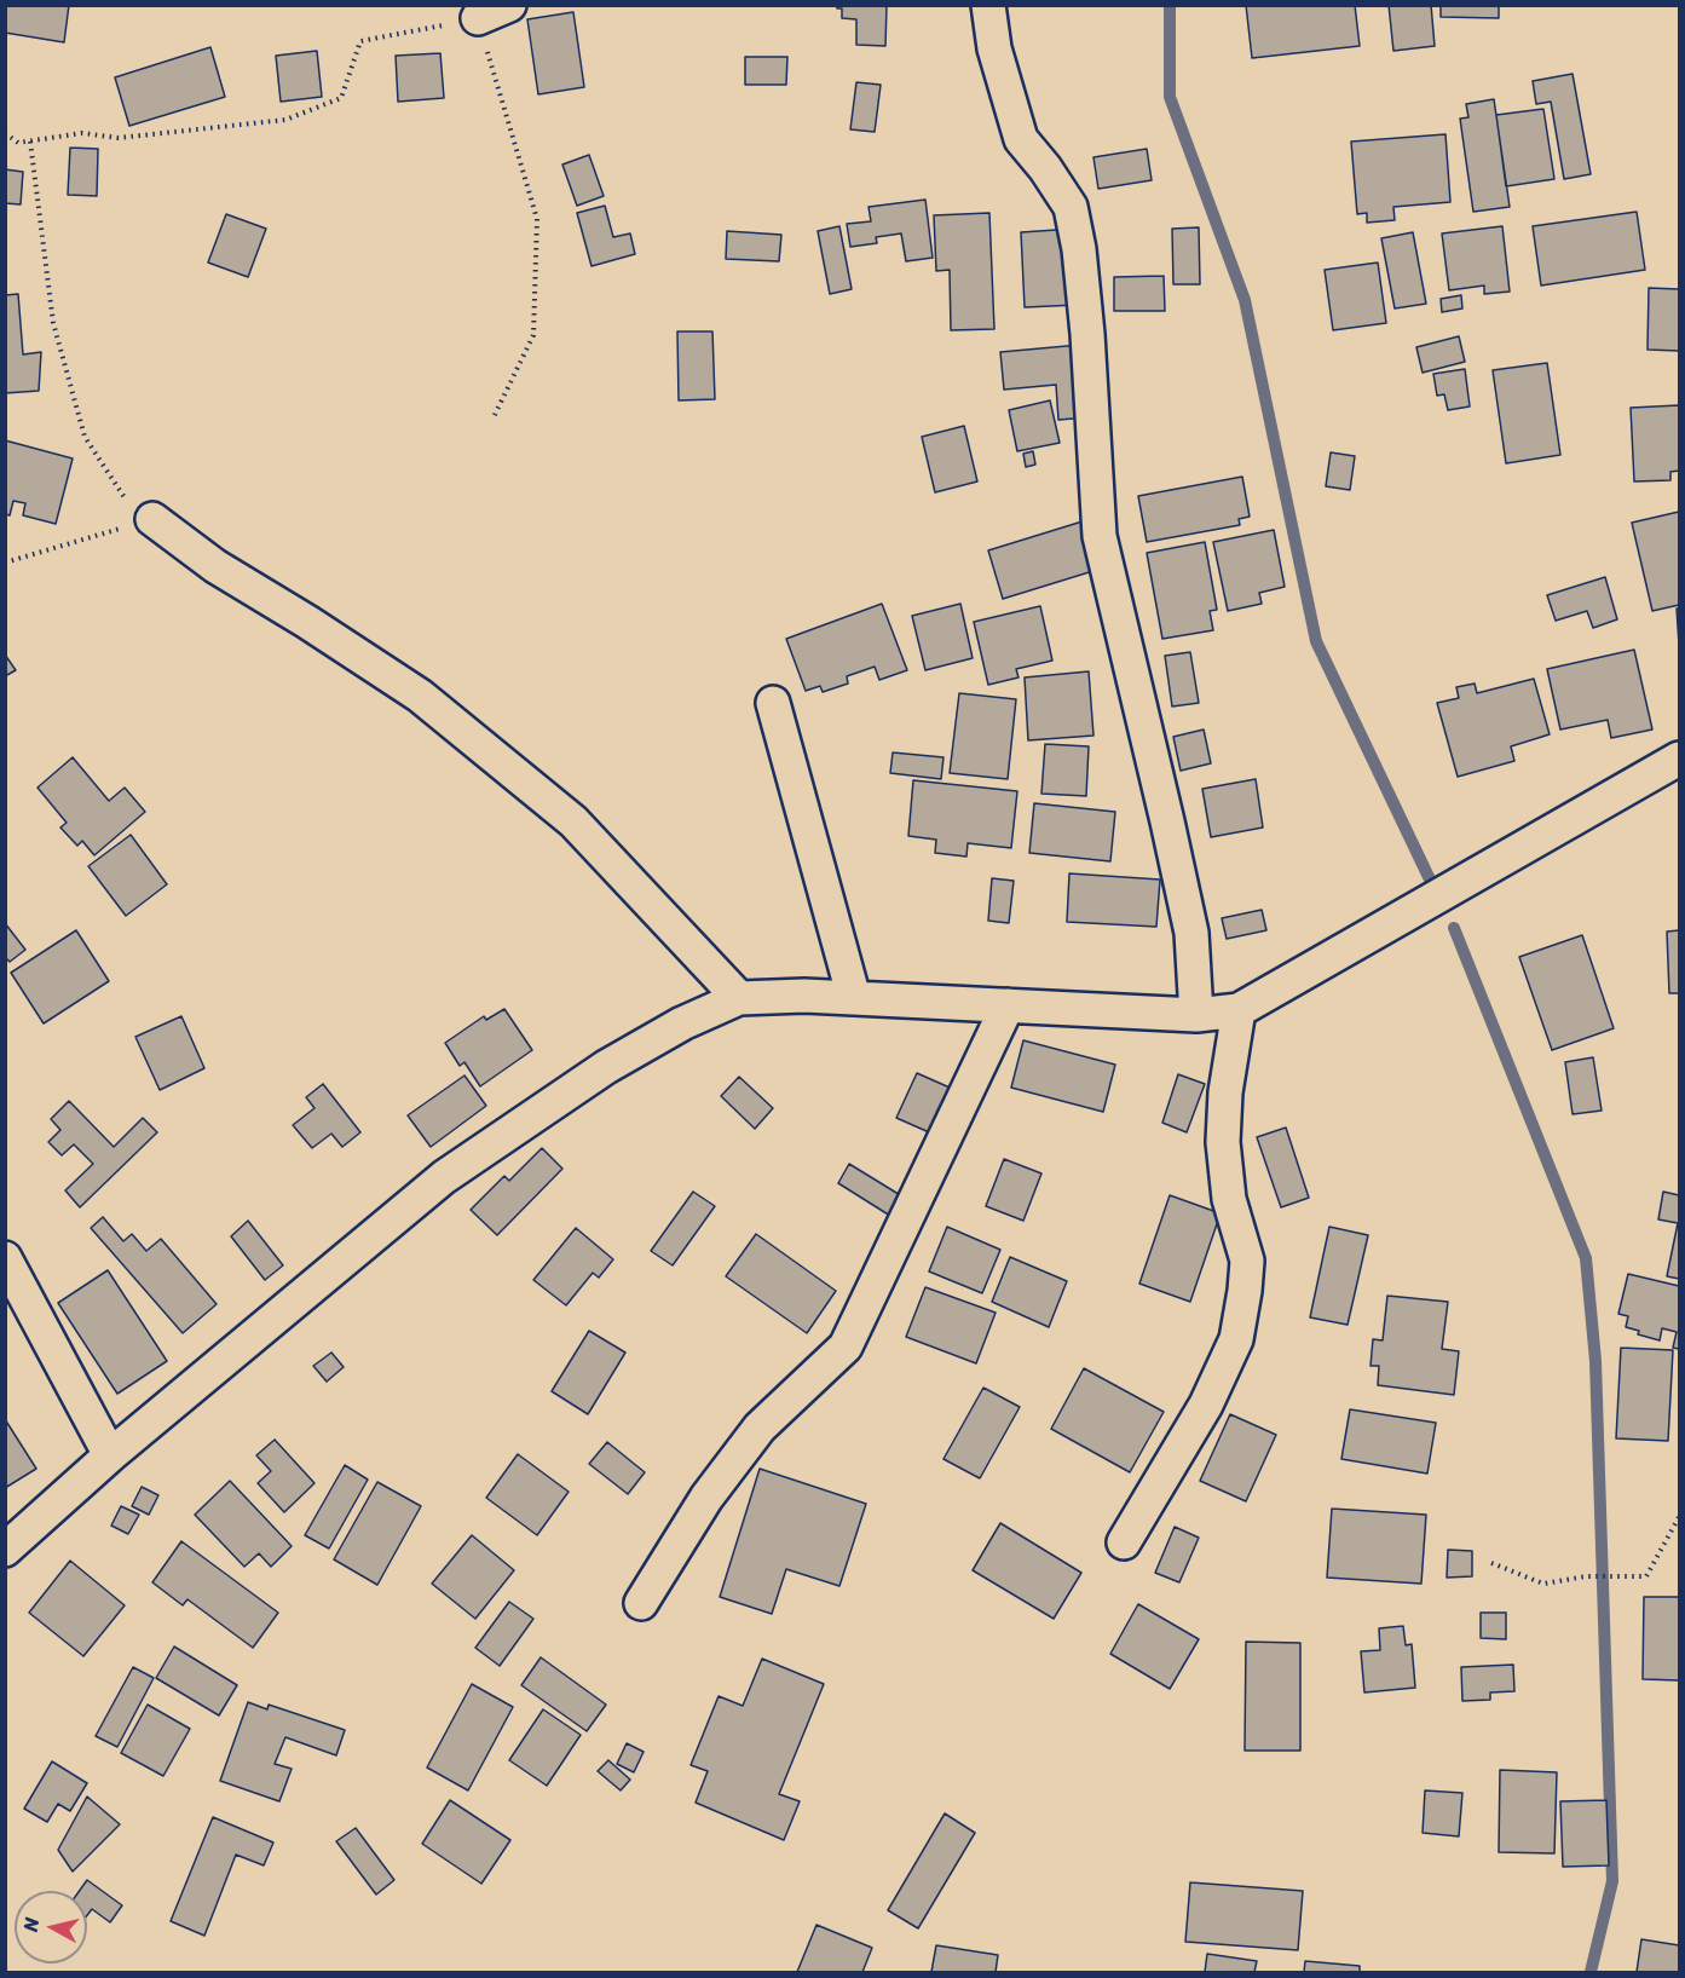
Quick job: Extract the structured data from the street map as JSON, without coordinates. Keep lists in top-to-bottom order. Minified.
{"north":"left"}
